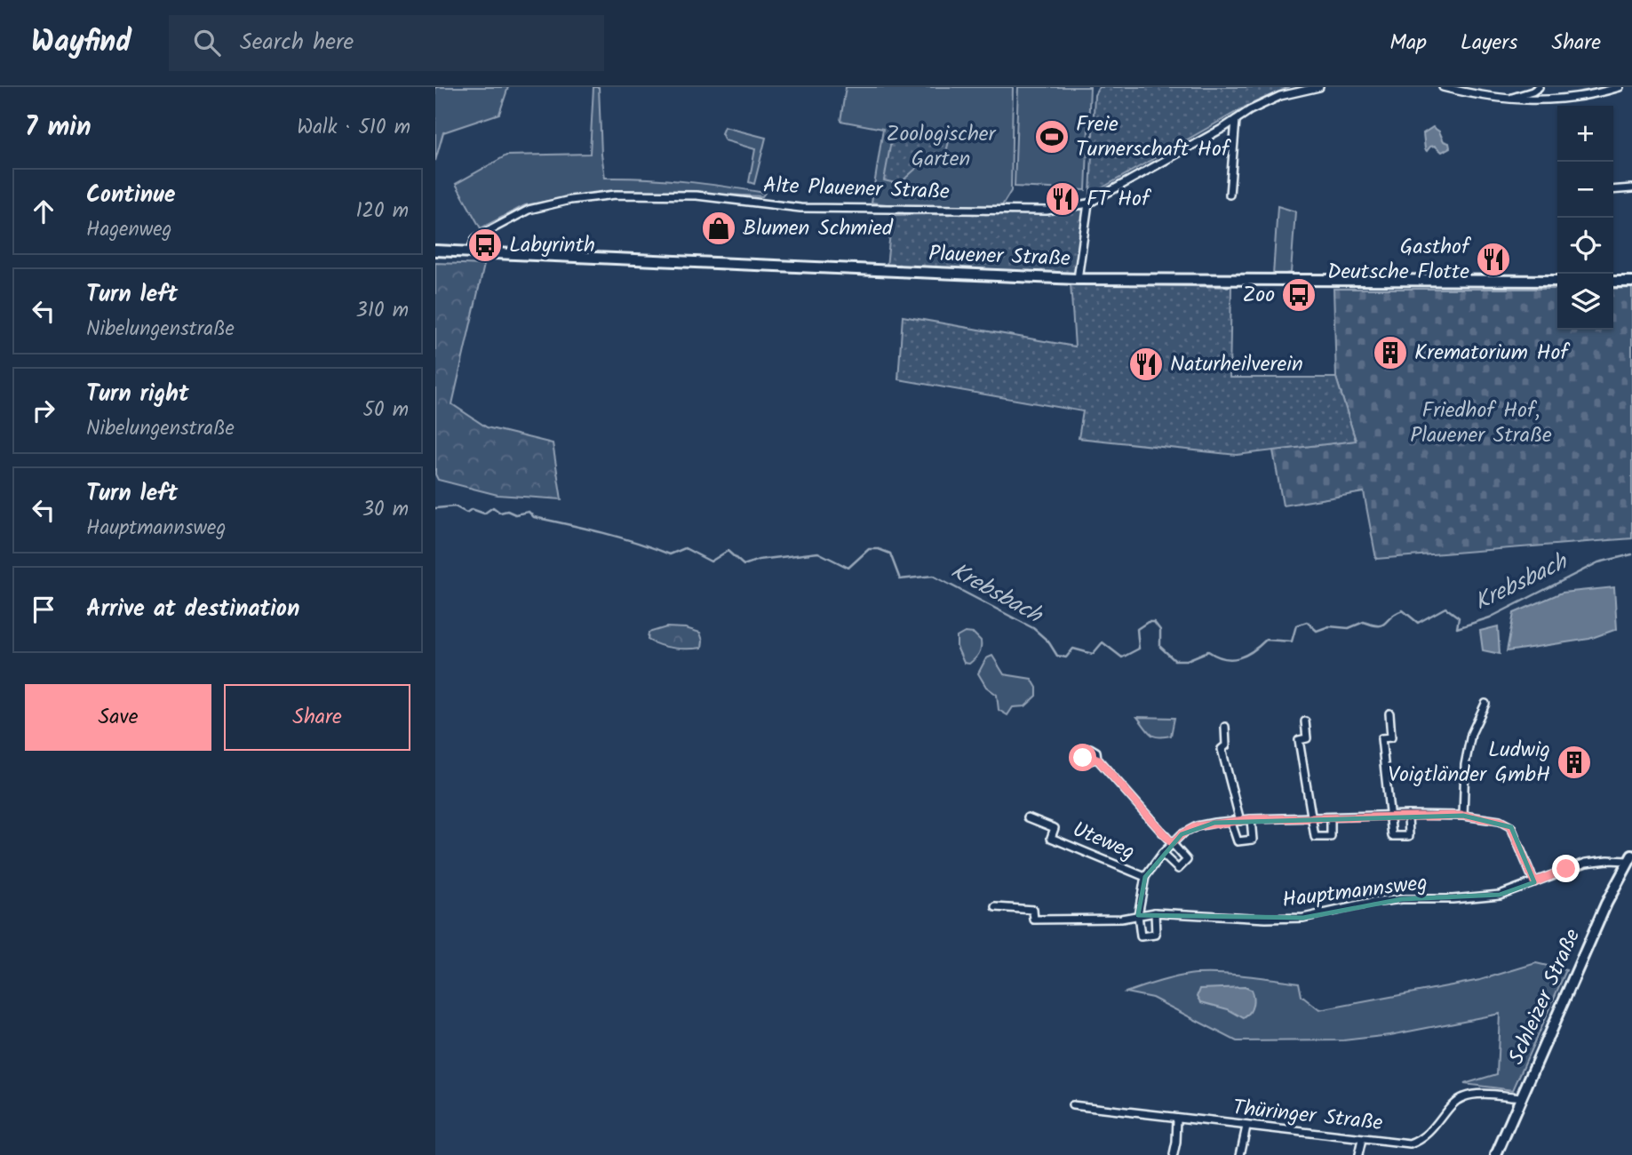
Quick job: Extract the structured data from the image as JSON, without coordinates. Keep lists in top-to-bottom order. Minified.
{"streets":{"main road":["Plauener Straße","Schleizer Straße"],"street":["Alte Plauener Straße","Uteweg","Hauptmannsweg","Thüringer Straße"]},"crossings":[["Alte Plauener Straße","Plauener Straße"],["Hauptmannsweg","Schleizer Straße"],["Schleizer Straße","Thüringer Straße"]],"water":["Krebsbach"],"parks":["Zoologischer Garten","Friedhof Hof, Plauener Straße"],"places":{"sports":["Freie Turnerschaft Hof"],"restaurant":["FT Hof","Gasthof Deutsche Flotte","Naturheilverein"],"shop":["Blumen Schmied"],"bus stop":["Labyrinth","Zoo"],"building":["Krematorium Hof","Ludwig Voigtländer GmbH"]},"page":{"header":"Wayfind","search":"Search here","nav":["Map","Layers","Share"],"heading":["7 min","Walk · 510 m"],"map_buttons":["+","−"],"list":[["Continue","Hagenweg","120 m"],["Turn left","Nibelungenstraße","310 m"],["Turn right","Nibelungenstraße","50 m"],["Turn left","Hauptmannsweg","30 m"],"Arrive at destination"],"buttons":["Save","Share"]}}
